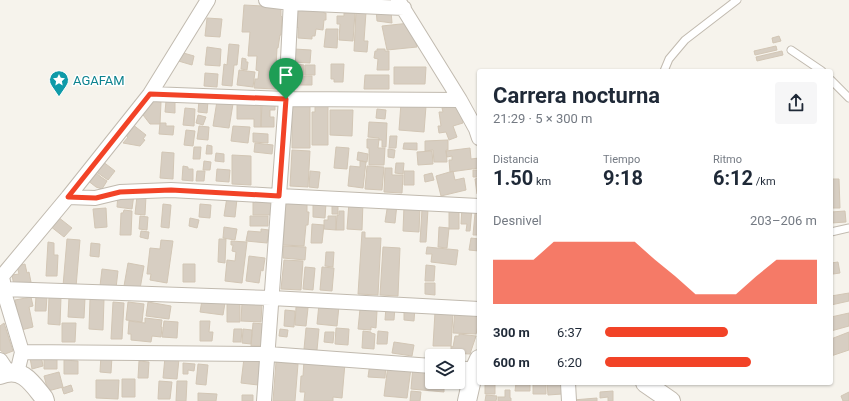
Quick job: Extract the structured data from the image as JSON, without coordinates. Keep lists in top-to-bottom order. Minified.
{"places":{"place":["AGAFAM"]},"page":{"heading":["Carrera nocturna","21:29 · 5 × 300 m"],"stats":[["Distancia","1.50 km"],["Tiempo","9:18"],["Ritmo","6:12 /km"]],"chart":["Desnivel","203–206 m"],"list":[{"name":"300 m","note":"6:37"},{"name":"600 m","note":"6:20"}]}}
